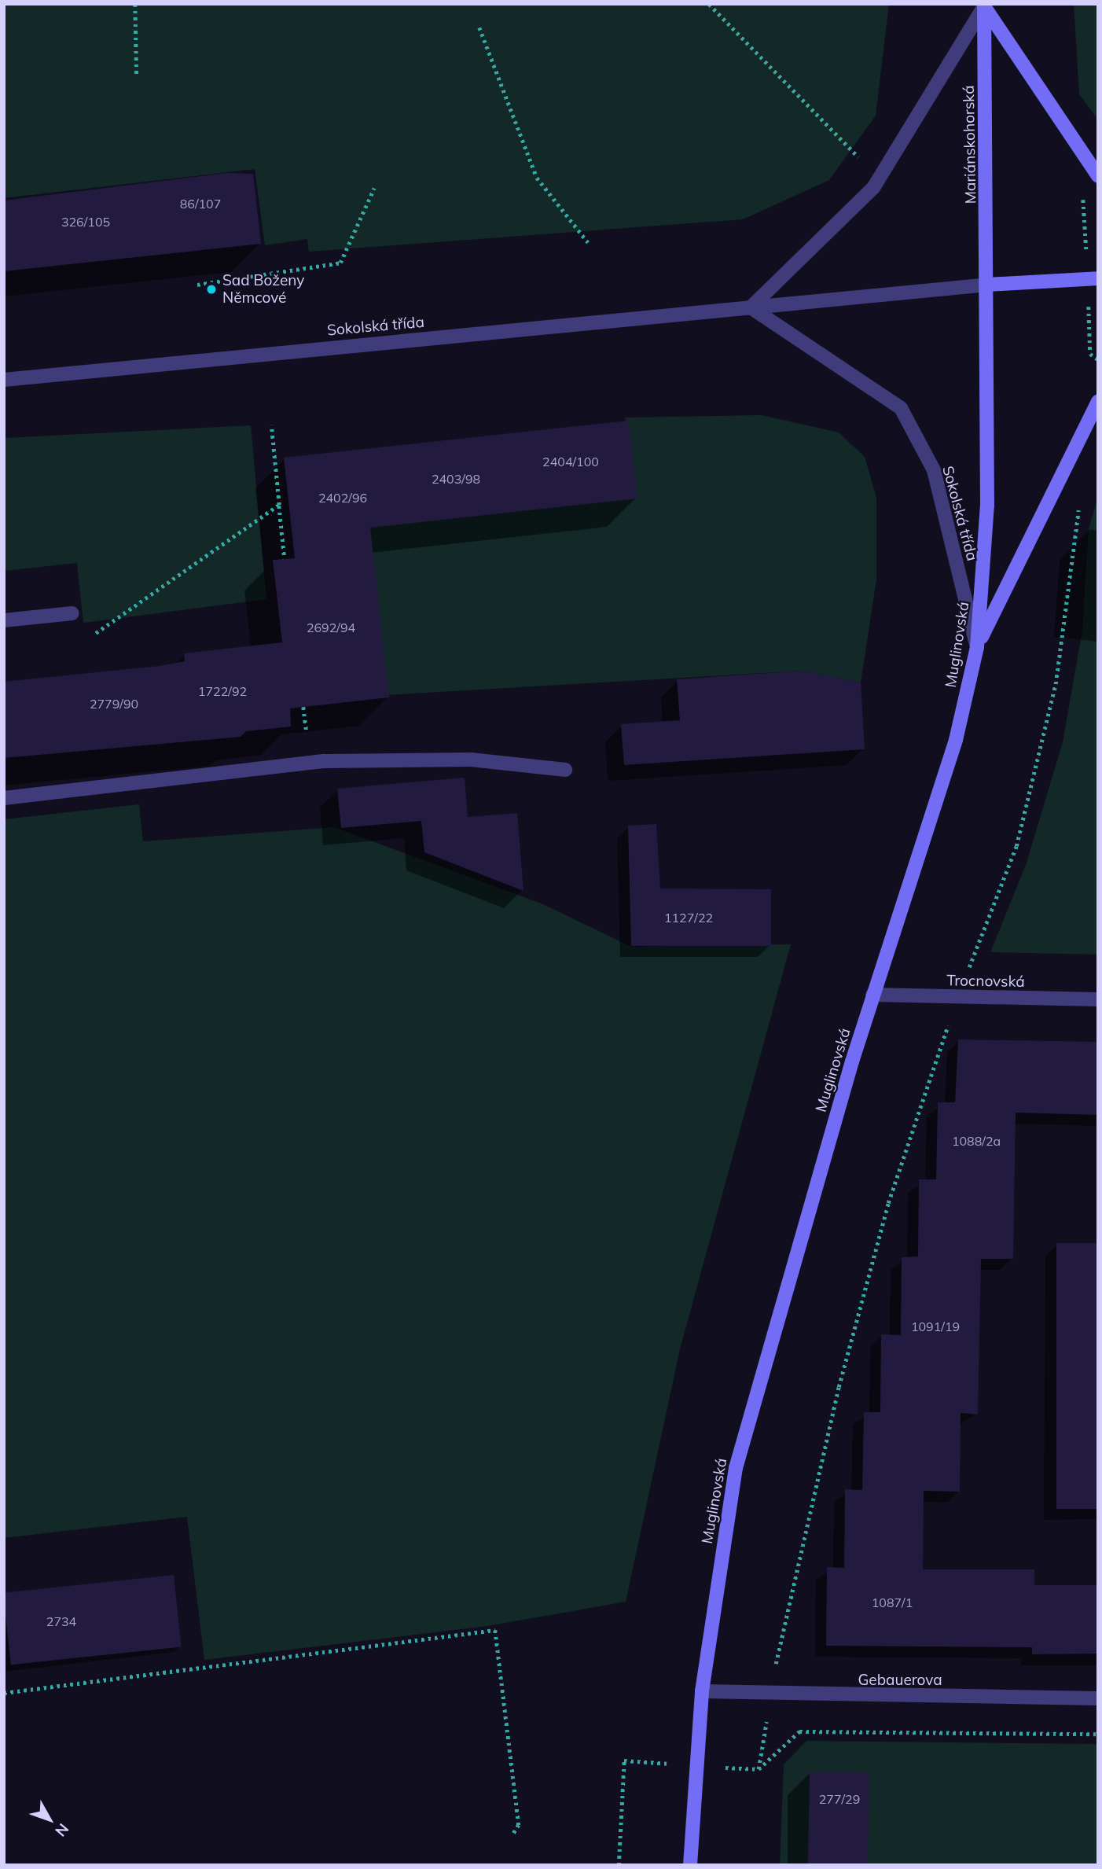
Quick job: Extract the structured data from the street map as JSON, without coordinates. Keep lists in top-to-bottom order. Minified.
{"streets":{"main road":["Mariánskohorská","Sokolská třída","Muglinovská"],"street":["Trocnovská","Gebauerova"]},"crossings":[["Mariánskohorská","Sokolská třída"],["Mariánskohorská","Muglinovská"],["Sokolská třída","Muglinovská"],["Muglinovská","Trocnovská"],["Muglinovská","Gebauerova"]],"places":["Sad Boženy Němcové"],"house_numbers":["86/107","326/105","2404/100","2403/98","2402/96","2692/94","1722/92","2779/90","1127/22","1088/2a","1091/19","1087/1","2734","277/29"],"north":"bottom right"}
